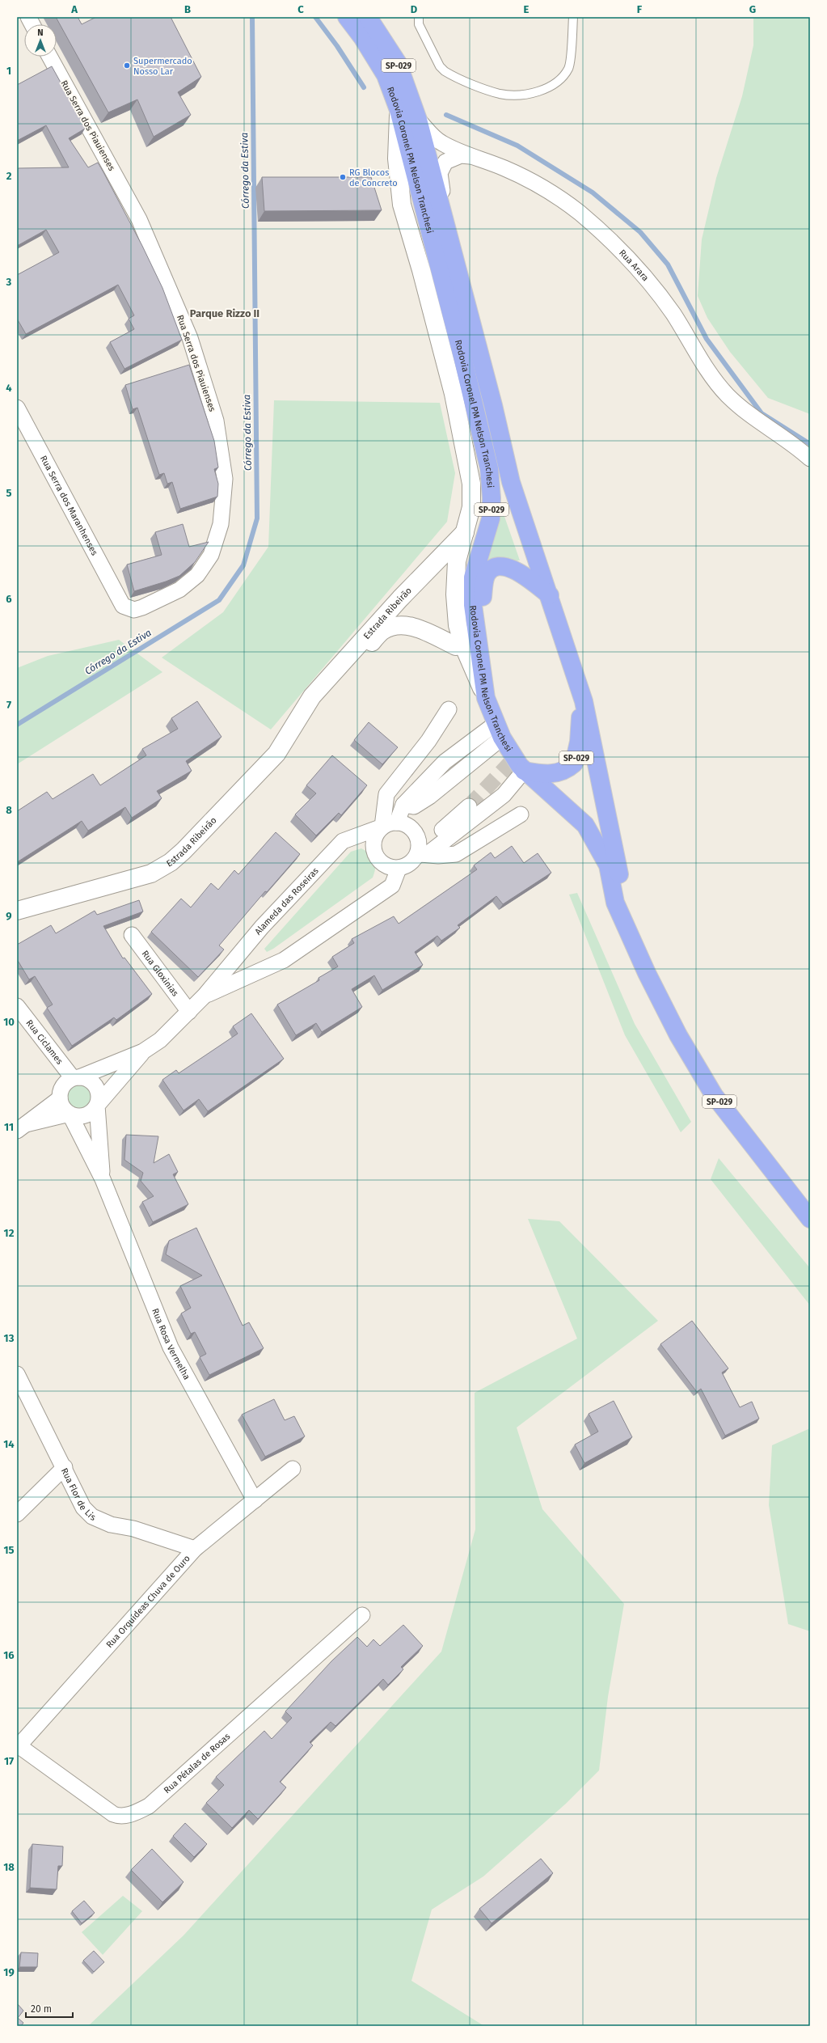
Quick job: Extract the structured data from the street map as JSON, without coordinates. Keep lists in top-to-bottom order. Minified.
{"streets":{"highway":["SP-029","Rodovia Coronel PM Nelson Tranchesi"],"street":["Rua Serra dos Piauienses","Rua Arara","Rua Serra dos Maranhenses","Estrada Ribeirão","Alameda das Roseiras","Rua Gloxinias","Rua Ciclames","Rua Rosa Vermelha","Rua Flor de Lis","Rua Orquídeas Chuva de Ouro","Rua Pétalas de Rosas"]},"crossings":[["SP-029","Rodovia Coronel PM Nelson Tranchesi"],["SP-029","Estrada Ribeirão"],["Rua Serra dos Piauienses","Rua Serra dos Maranhenses"],["Rodovia Coronel PM Nelson Tranchesi","Rua Arara"],["Alameda das Roseiras","Rua Gloxinias"],["Alameda das Roseiras","Rua Ciclames"],["Alameda das Roseiras","Rua Rosa Vermelha"],["Rua Ciclames","Rua Rosa Vermelha"],["Rua Rosa Vermelha","Rua Orquídeas Chuva de Ouro"],["Rua Flor de Lis","Rua Orquídeas Chuva de Ouro"],["Rua Orquídeas Chuva de Ouro","Rua Pétalas de Rosas"]],"districts":["Parque Rizzo II"],"water":["Córrego da Estiva"],"places":["Supermercado Nosso Lar","RG Blocos de Concreto"],"scale_bar":"20 m","north":"top","grid":{"columns":["A","B","C","D","E","F","G"],"rows":["1","2","3","4","5","6","7","8","9","10","11","12","13","14","15","16","17","18","19"]}}
